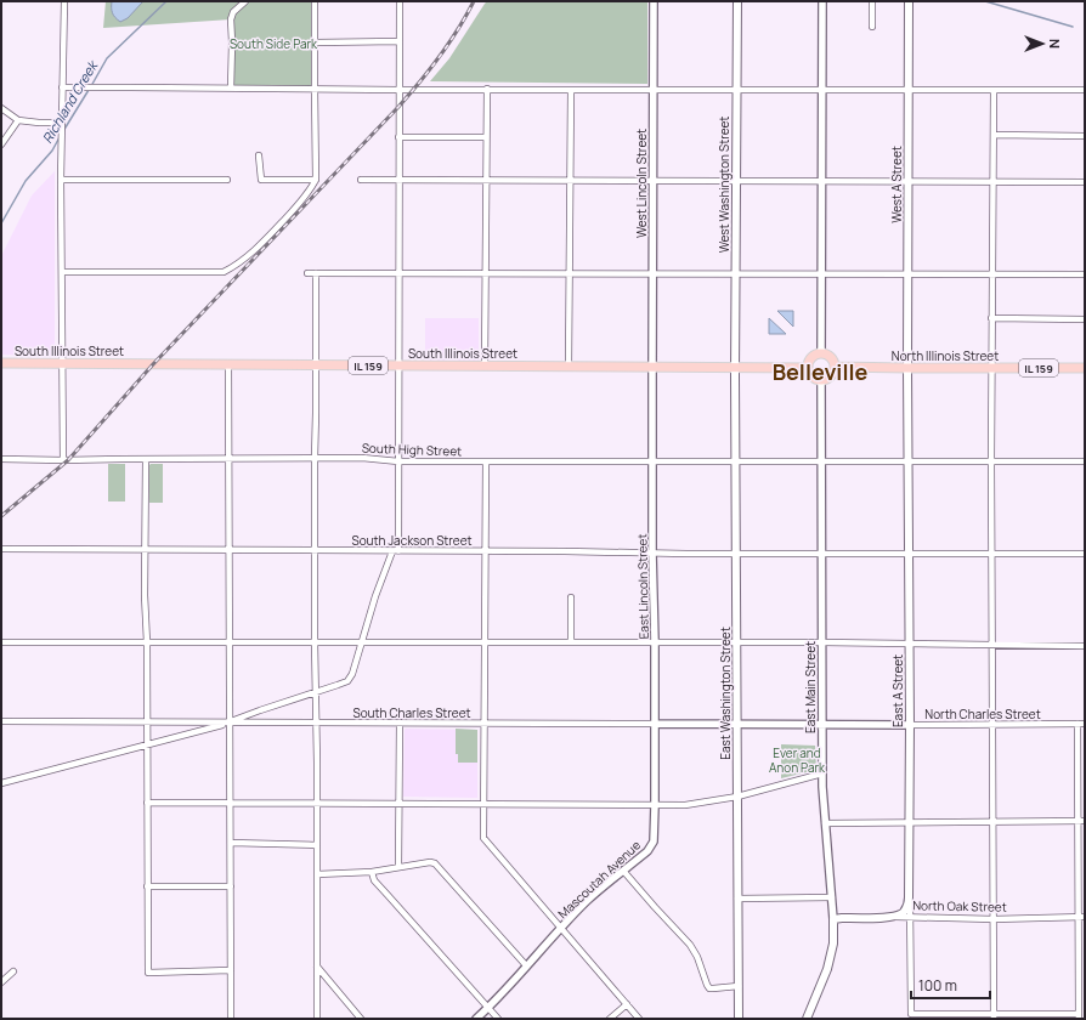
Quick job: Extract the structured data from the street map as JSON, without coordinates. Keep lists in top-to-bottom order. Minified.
{"streets":{"main road":["West Washington Street","West A Street","South Illinois Street","North Illinois Street","IL 159","East Main Street","East A Street","East Washington Street","North Oak Street"],"street":["West Lincoln Street","South High Street","South Jackson Street","East Lincoln Street","South Charles Street","North Charles Street","Mascoutah Avenue"]},"crossings":[["West Lincoln Street","South Illinois Street"],["West Lincoln Street","East Lincoln Street"],["West Washington Street","South Illinois Street"],["West Washington Street","East Washington Street"],["West A Street","North Illinois Street"],["West A Street","East A Street"],["South Illinois Street","North Illinois Street"],["South Illinois Street","East Lincoln Street"],["South Illinois Street","East Main Street"],["South Illinois Street","East Washington Street"],["North Illinois Street","East Main Street"],["North Illinois Street","East A Street"],["South High Street","East Lincoln Street"],["South High Street","East Main Street"],["South High Street","East A Street"],["South High Street","East Washington Street"],["South Jackson Street","East Lincoln Street"],["South Jackson Street","East Main Street"],["South Jackson Street","East A Street"],["South Jackson Street","East Washington Street"],["East Lincoln Street","South Charles Street"],["East Lincoln Street","Mascoutah Avenue"],["East Main Street","South Charles Street"],["East Main Street","North Charles Street"],["East Main Street","North Oak Street"],["East A Street","North Charles Street"],["East A Street","North Oak Street"],["East Washington Street","South Charles Street"],["South Charles Street","North Charles Street"]],"districts":["Belleville"],"water":["Richland Creek"],"parks":["South Side Park","Ever and Anon Park"],"scale_bar":"100 m","north":"right"}
